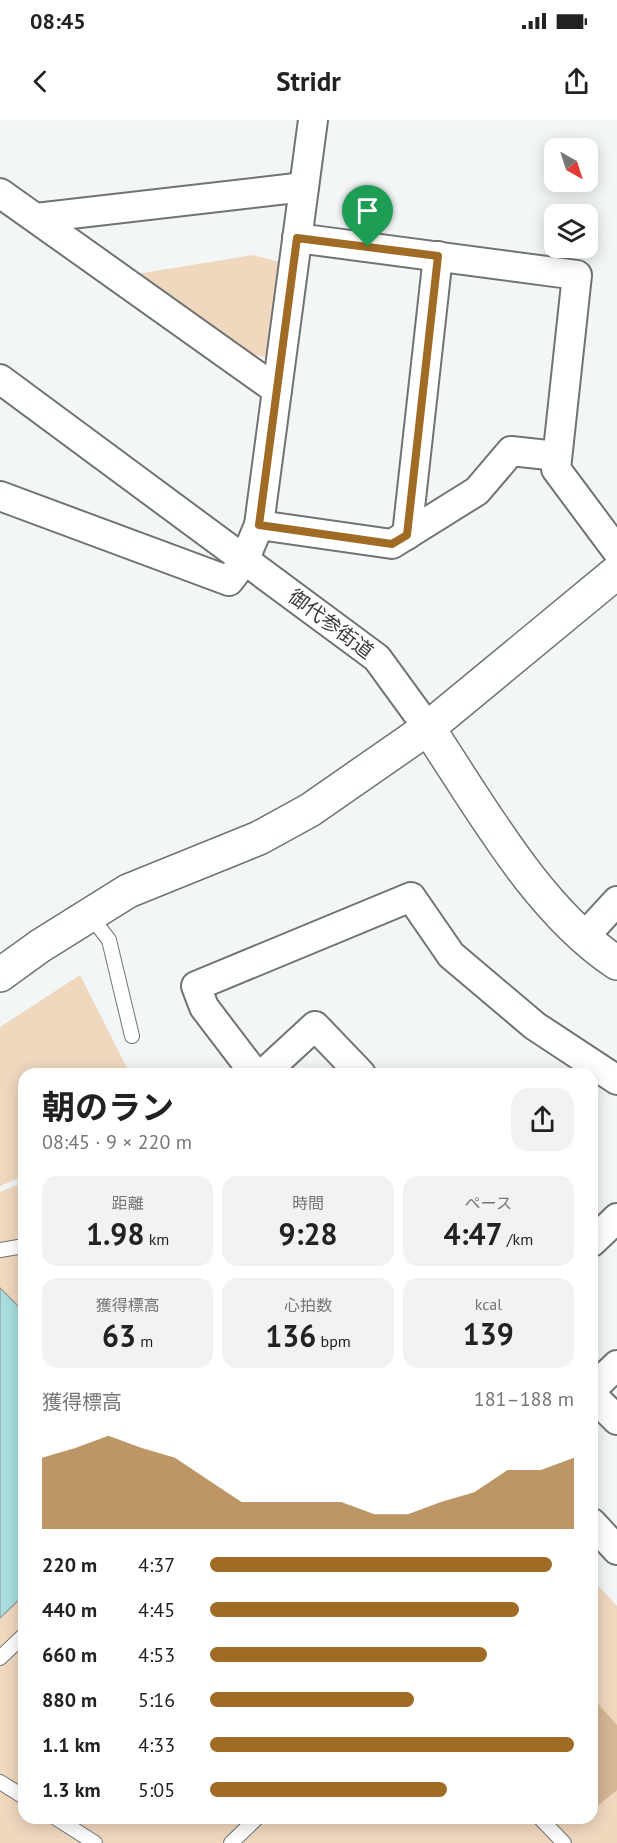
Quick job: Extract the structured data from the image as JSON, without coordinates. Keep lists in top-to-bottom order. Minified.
{"streets":{"street":["御代参街道"]},"north":"bottom right","page":{"status":"08:45","header":"Stridr","heading":["朝のラン","08:45 · 9 × 220 m"],"stats":[["距離","1.98 km"],["時間","9:28"],["ペース","4:47 /km"],["獲得標高","63 m"],["心拍数","136 bpm"],["kcal","139"]],"chart":["獲得標高","181–188 m"],"list":[{"name":"220 m","note":"4:37"},{"name":"440 m","note":"4:45"},{"name":"660 m","note":"4:53"},{"name":"880 m","note":"5:16"},{"name":"1.1 km","note":"4:33"},{"name":"1.3 km","note":"5:05"}]}}
